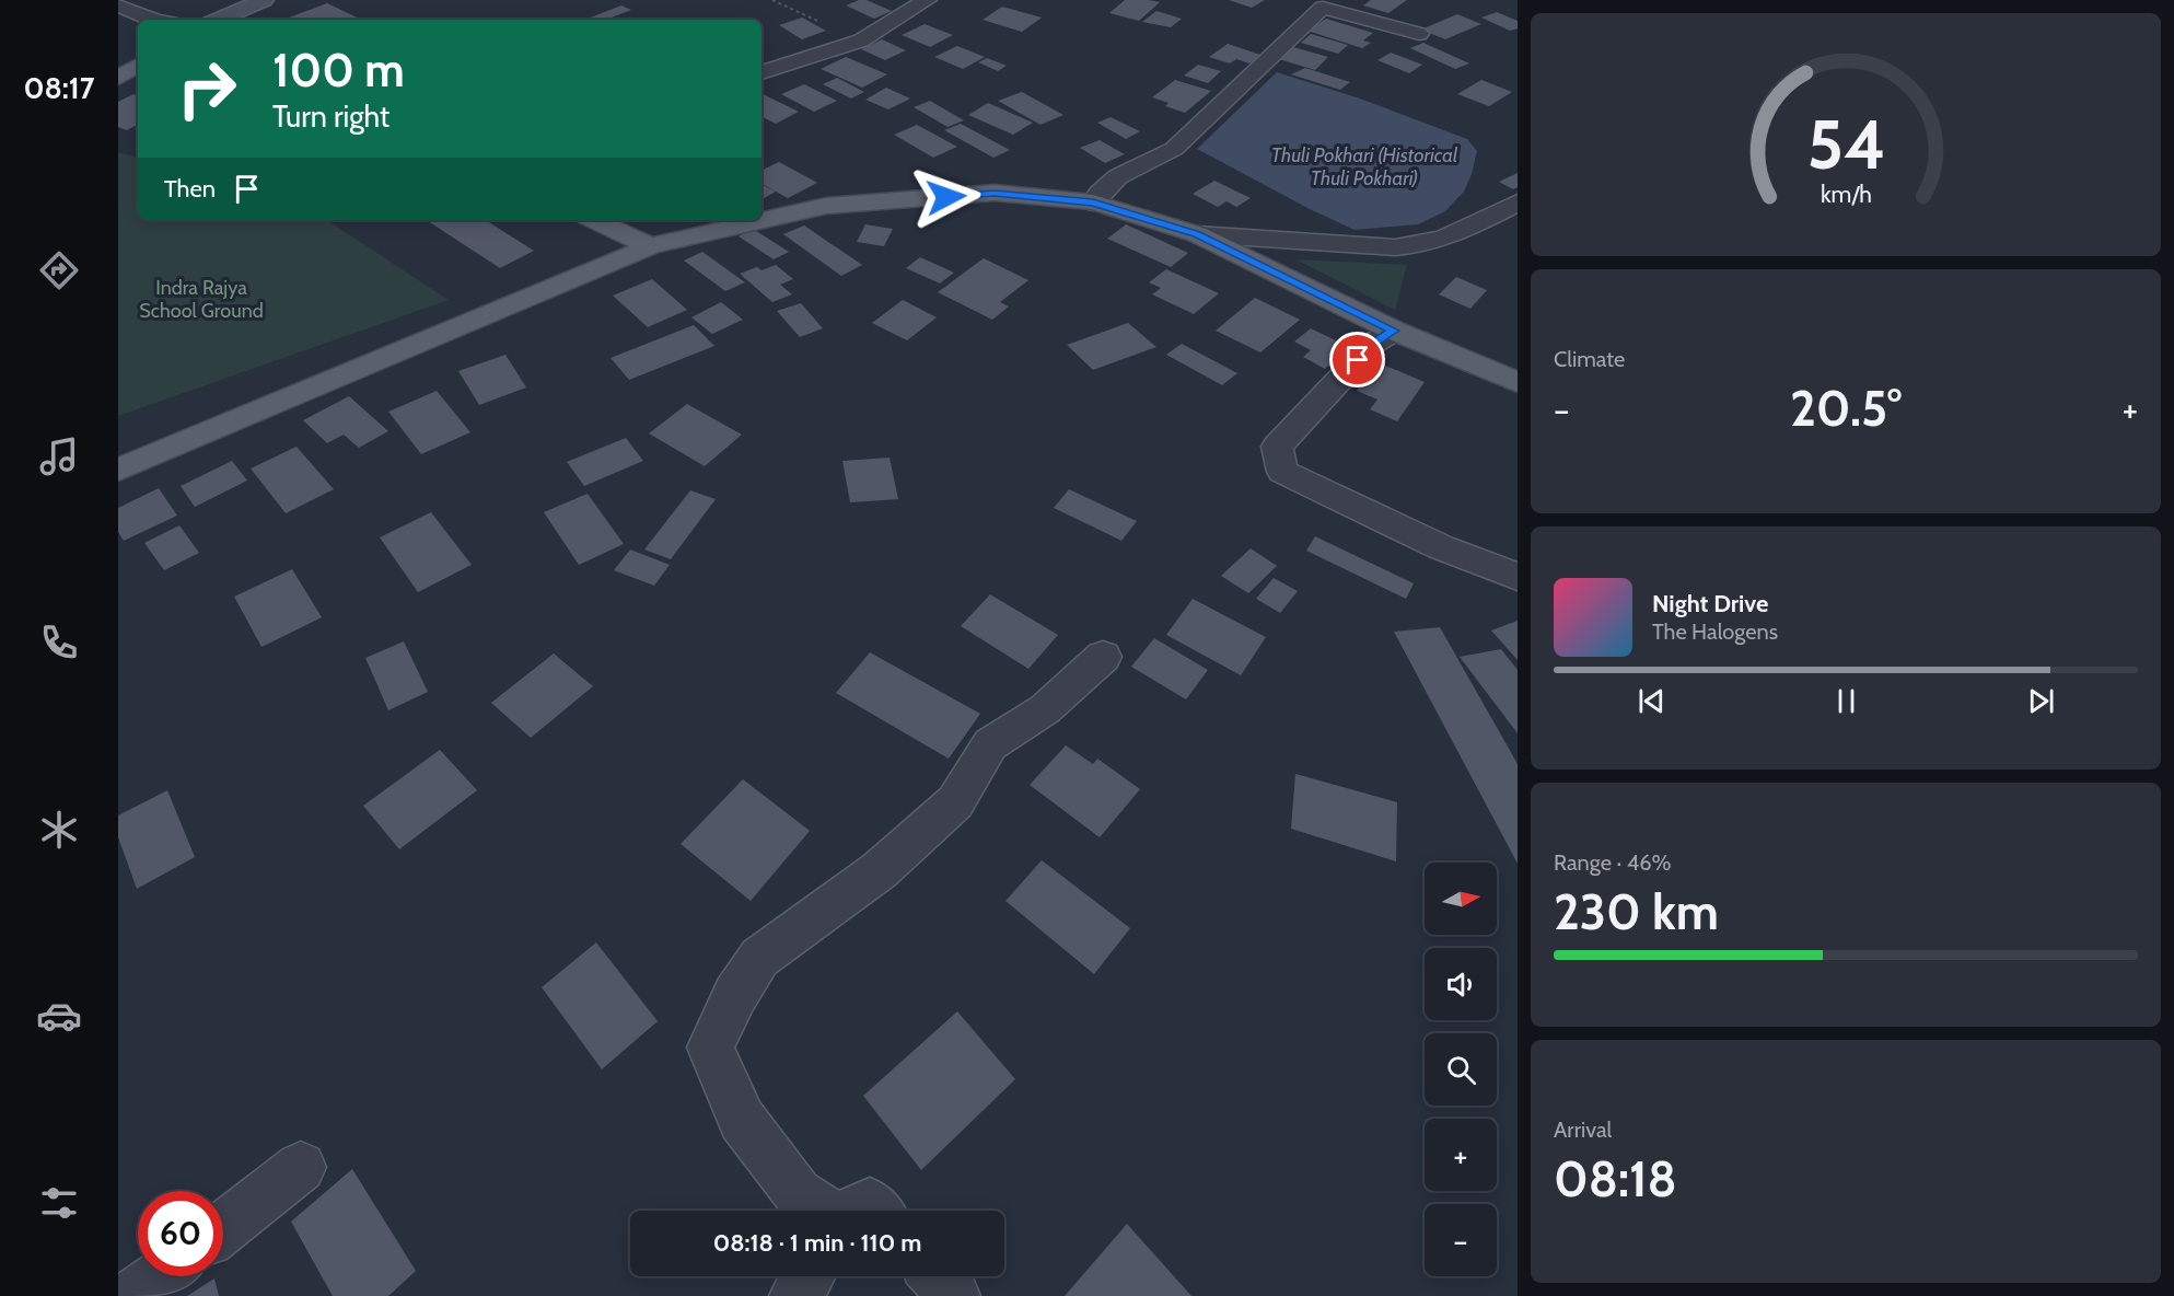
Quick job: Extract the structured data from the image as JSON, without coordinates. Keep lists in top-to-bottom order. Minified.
{"water":["Thuli Pokhari (Historical Thuli Pokhari)"],"parks":["Indra Rajya School Ground"],"north":"right","page":{"tabs":"08:17","turn":["100 m","Turn right"],"then":"Then","tile":["Climate",["Range · 46%","230 km"],["Arrival","08:18"]],"heat":["−","20.5°","+"],"song":["Night Drive","The Halogens"],"map_buttons":["+","−"],"limit":"60","trip":"08:18 · 1 min · 110 m","gauge":["54","km/h"]}}
